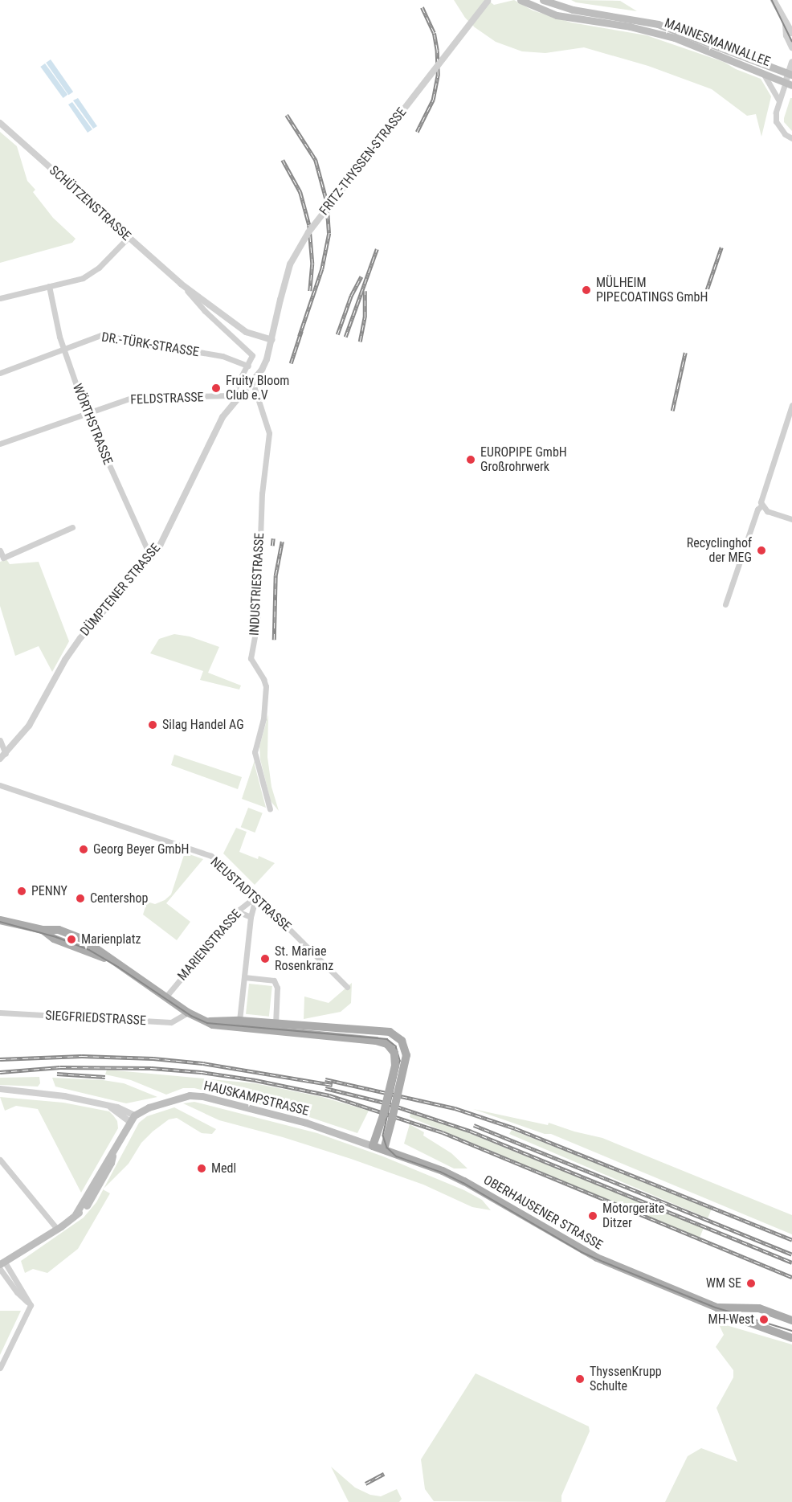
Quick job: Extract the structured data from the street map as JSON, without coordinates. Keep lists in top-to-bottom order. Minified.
{"streets":{"main road":["MANNESMANNALLEE","HAUSKAMPSTRASSE","OBERHAUSENER STRASSE"],"street":["FRITZ-THYSSEN-STRASSE","SCHÜTZENSTRASSE","DR.-TÜRK-STRASSE","FELDSTRASSE","WÖRTHSTRASSE","INDUSTRIESTRASSE","DÜMPTENER STRASSE","NEUSTADTSTRASSE","MARIENSTRASSE","SIEGFRIEDSTRASSE"]},"crossings":[["FRITZ-THYSSEN-STRASSE","SCHÜTZENSTRASSE"],["FRITZ-THYSSEN-STRASSE","DÜMPTENER STRASSE"],["SCHÜTZENSTRASSE","DR.-TÜRK-STRASSE"],["SCHÜTZENSTRASSE","FELDSTRASSE"],["SCHÜTZENSTRASSE","DÜMPTENER STRASSE"],["DR.-TÜRK-STRASSE","FELDSTRASSE"],["DR.-TÜRK-STRASSE","WÖRTHSTRASSE"],["FELDSTRASSE","WÖRTHSTRASSE"],["WÖRTHSTRASSE","DÜMPTENER STRASSE"],["INDUSTRIESTRASSE","DÜMPTENER STRASSE"],["NEUSTADTSTRASSE","MARIENSTRASSE"],["HAUSKAMPSTRASSE","OBERHAUSENER STRASSE"]],"places":["MÜLHEIM PIPECOATINGS GmbH","Fruity Bloom Club e.V","EUROPIPE GmbH Großrohrwerk","Recyclinghof der MEG","Silag Handel AG","Georg Beyer GmbH","PENNY","Centershop","Marienplatz","St. Mariae Rosenkranz","Medl","Motorgeräte Ditzer","WM SE","MH-West","ThyssenKrupp Schulte"]}
